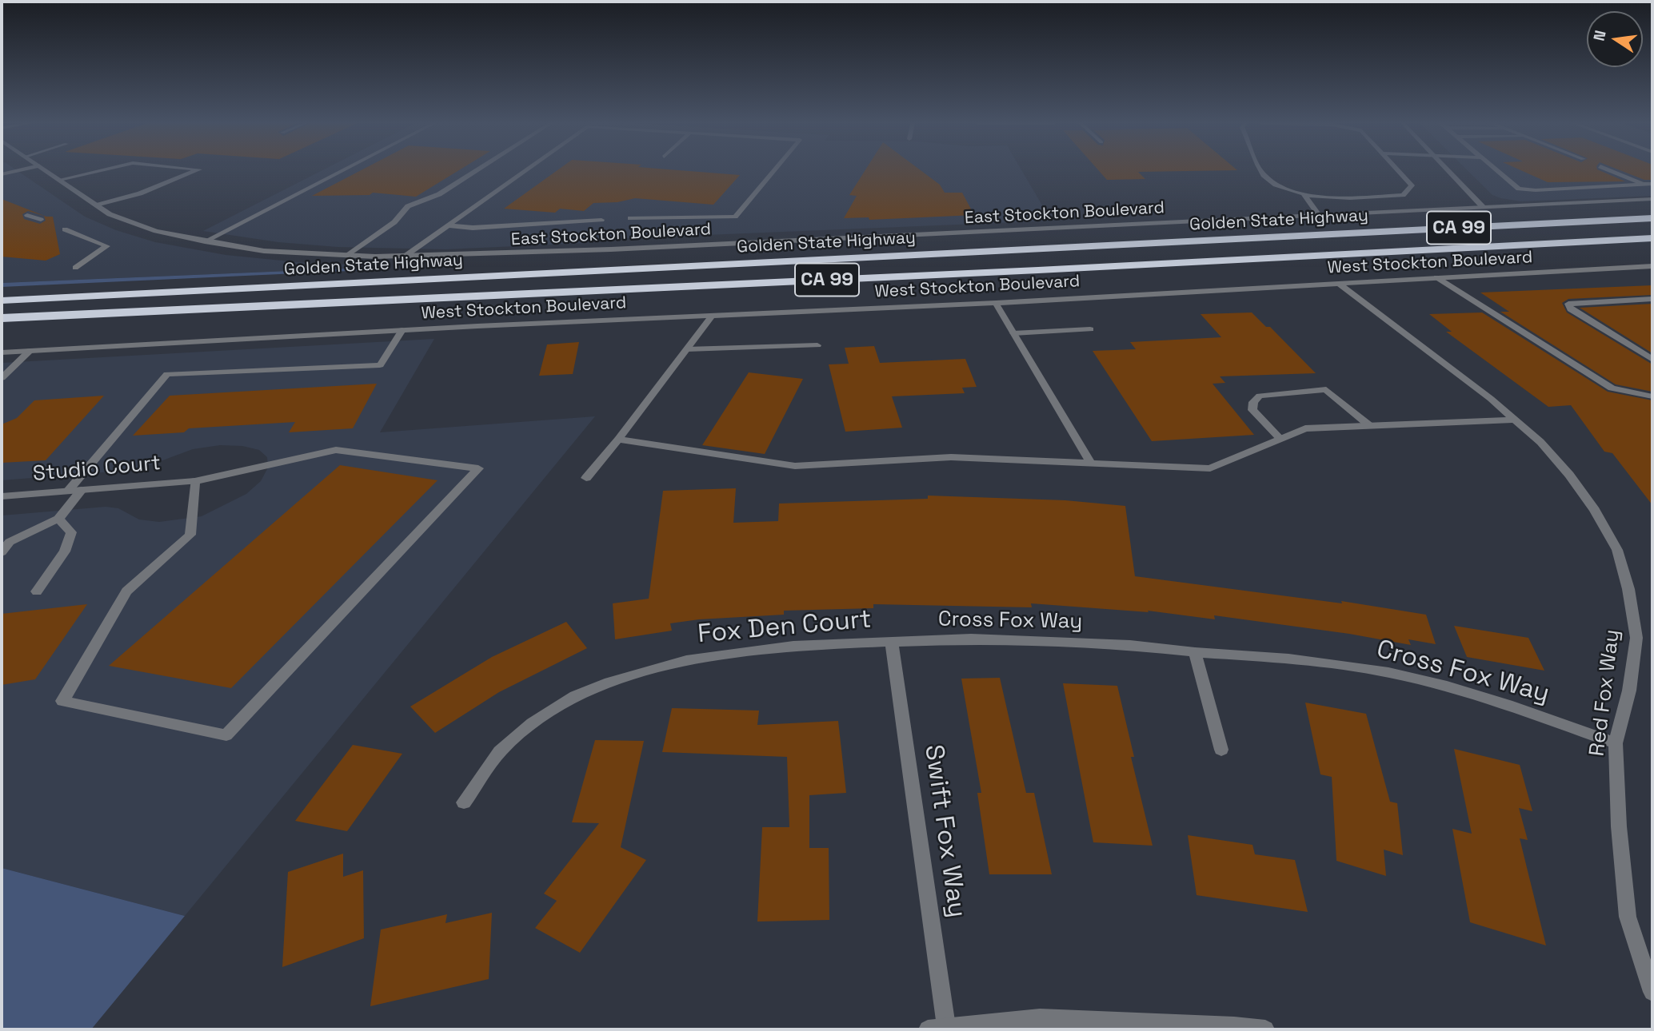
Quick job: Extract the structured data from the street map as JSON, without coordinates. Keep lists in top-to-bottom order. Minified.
{"streets":{"highway":["Golden State Highway","CA 99"],"street":["East Stockton Boulevard","West Stockton Boulevard","Studio Court","Cross Fox Way","Fox Den Court","Red Fox Way","Swift Fox Way"]},"crossings":[["West Stockton Boulevard","Red Fox Way"],["Cross Fox Way","Fox Den Court"],["Cross Fox Way","Red Fox Way"],["Cross Fox Way","Swift Fox Way"],["Fox Den Court","Swift Fox Way"]],"north":"left"}
